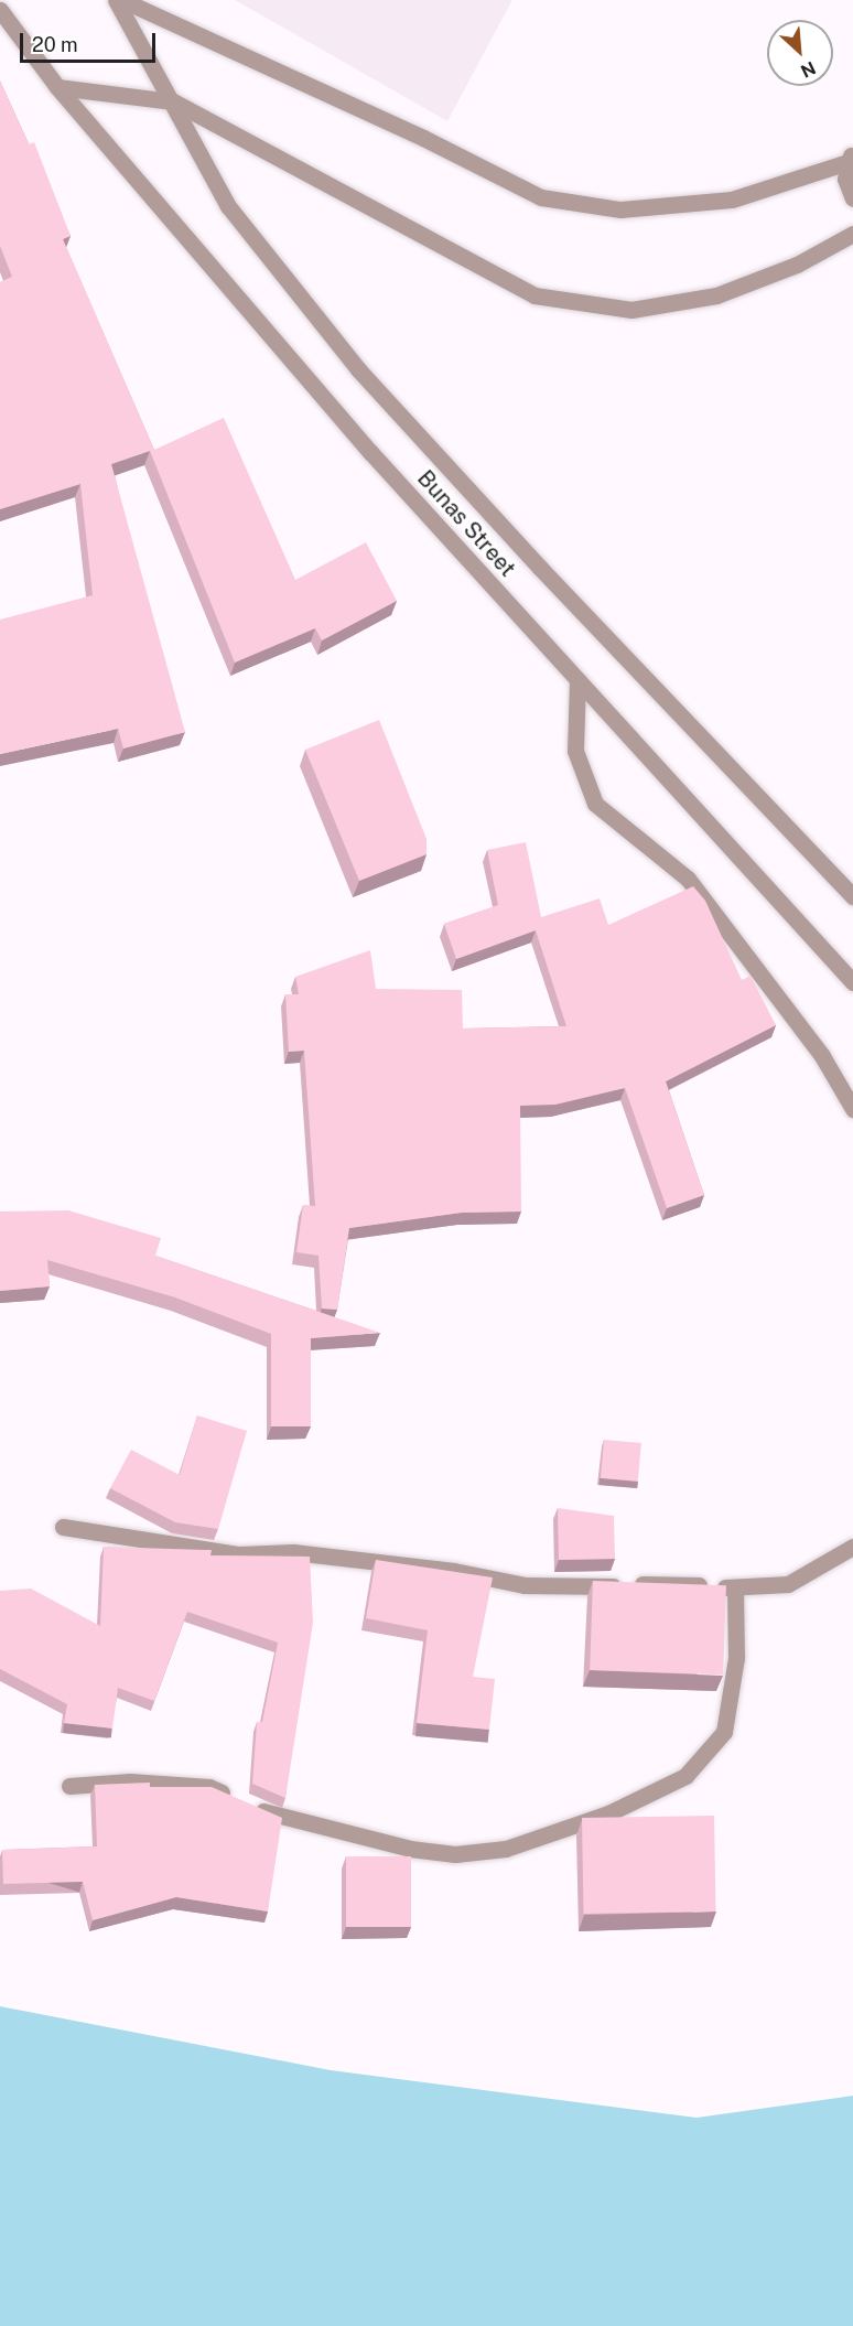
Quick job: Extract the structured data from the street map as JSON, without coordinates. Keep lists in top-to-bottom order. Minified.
{"streets":{"street":["Bunas Street"]},"scale_bar":"20 m","north":"bottom right"}
